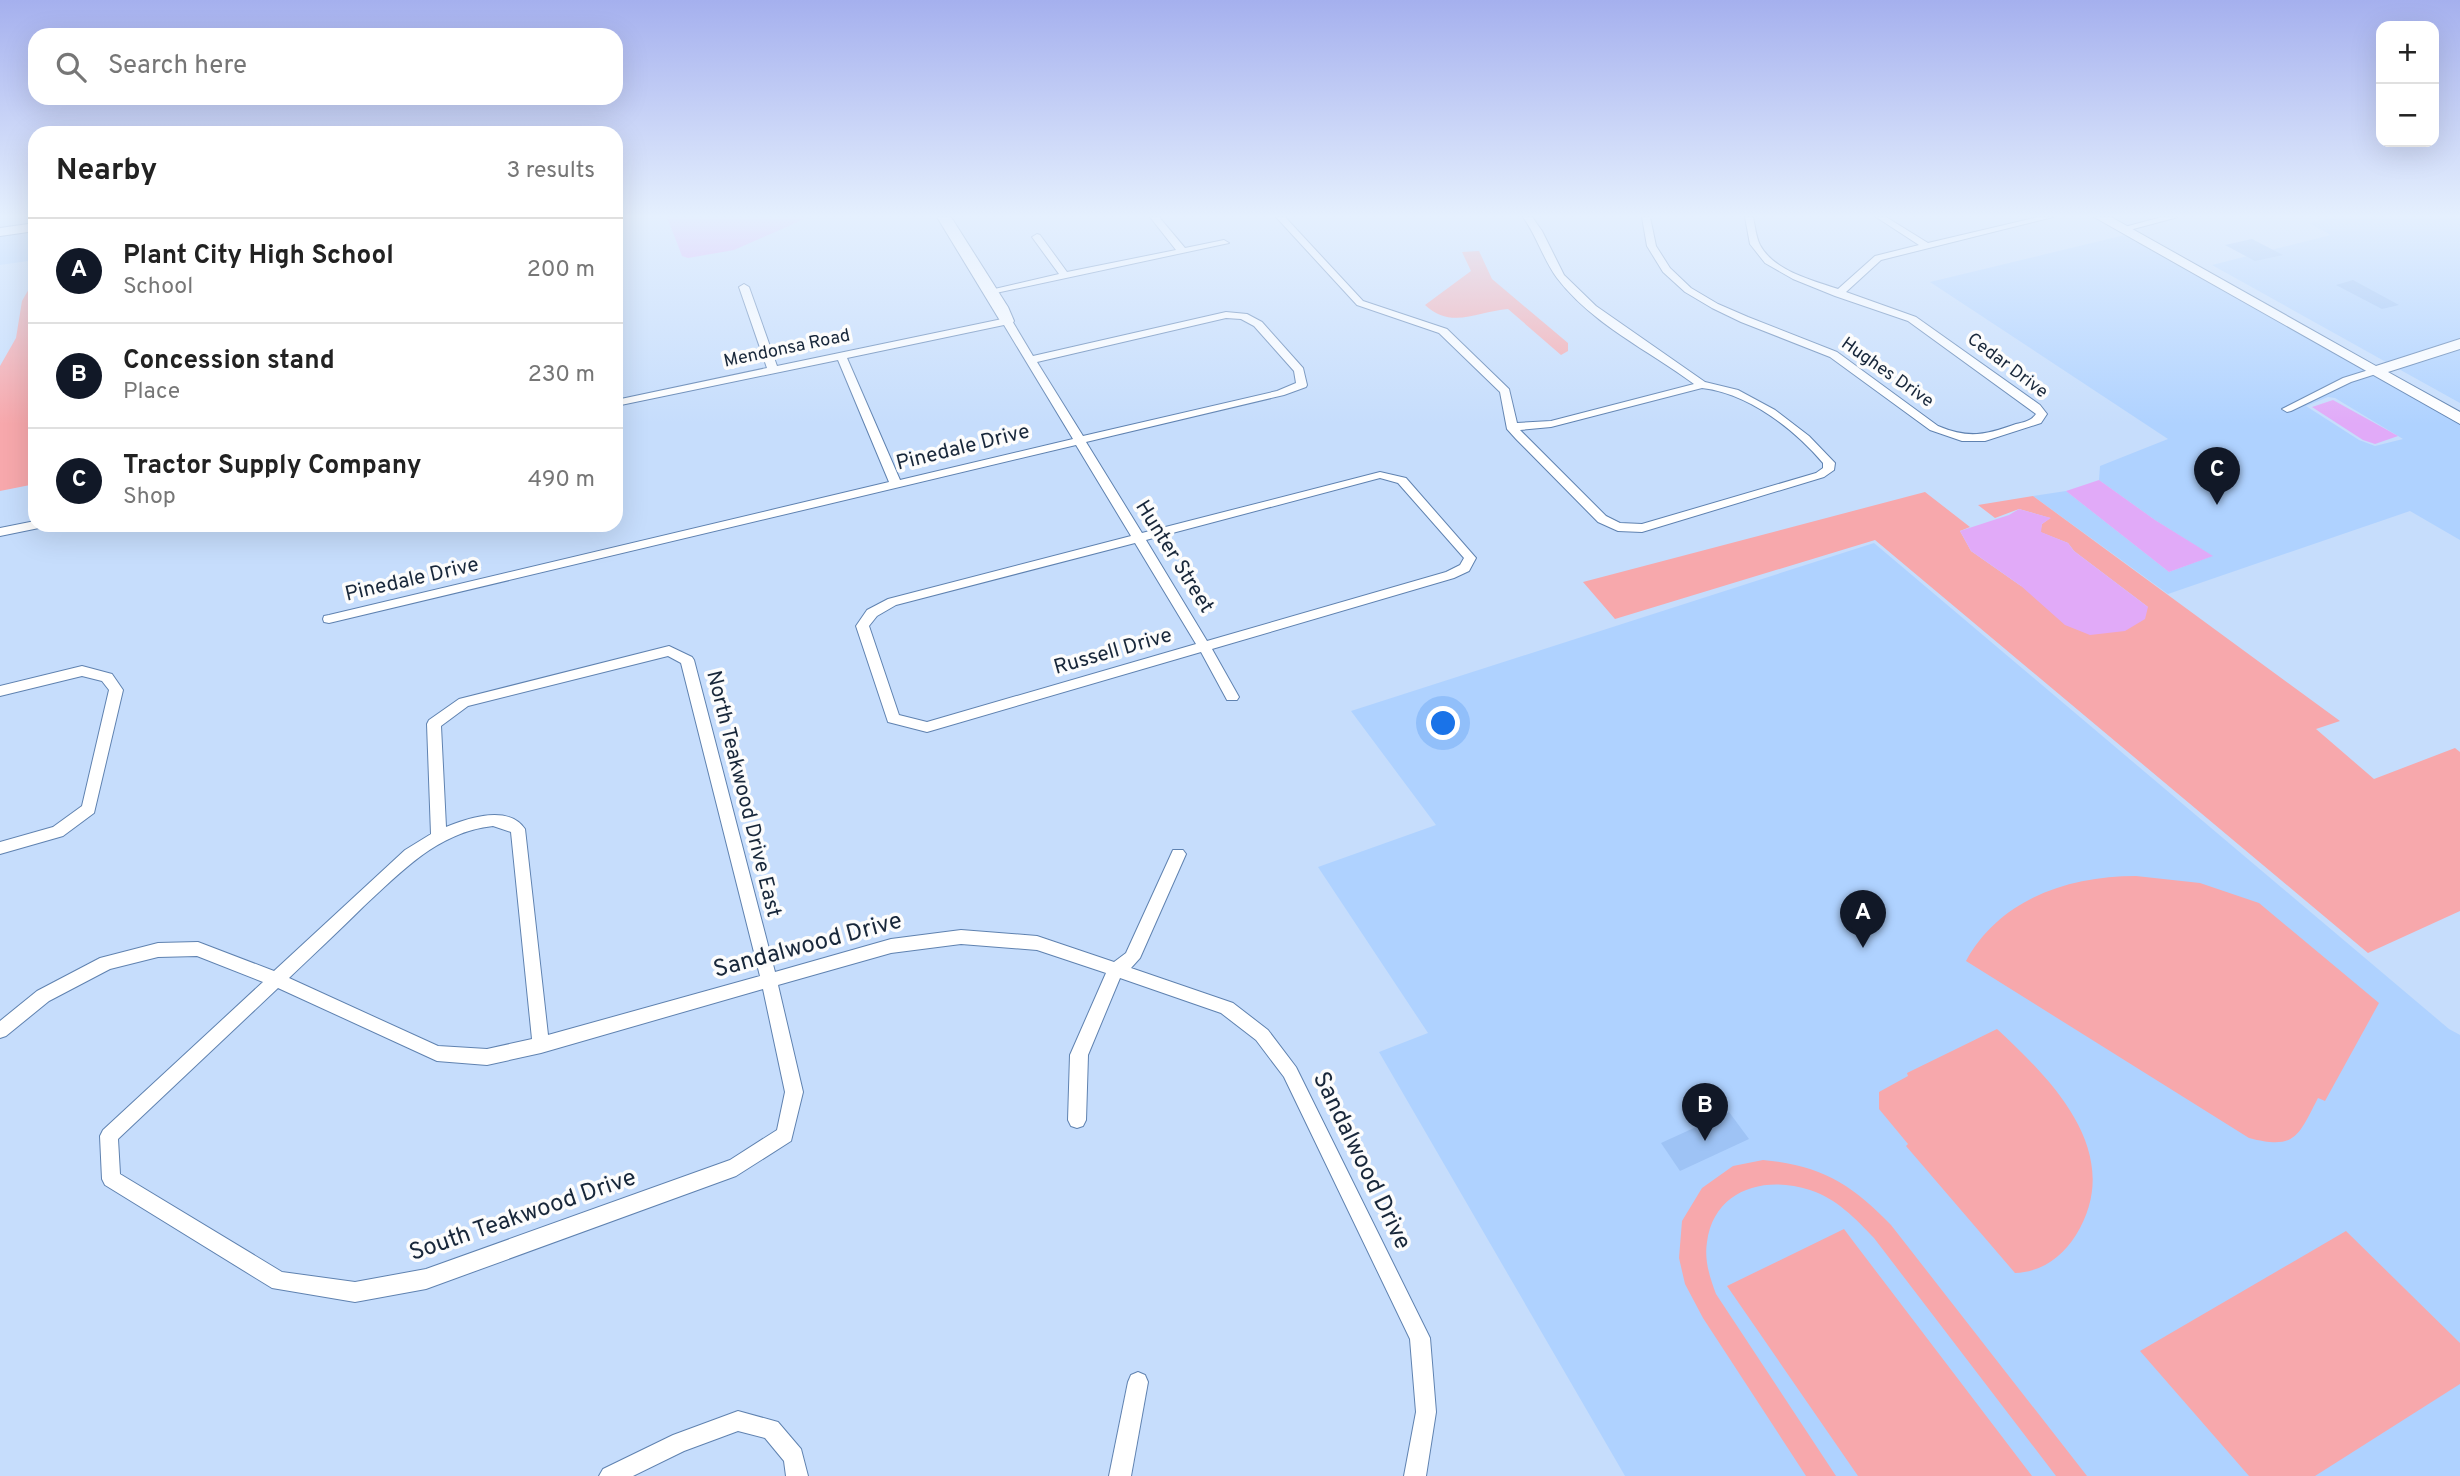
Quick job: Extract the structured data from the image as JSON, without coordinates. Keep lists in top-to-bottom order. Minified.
{"streets":{"street":["Mendonsa Road","Cedar Drive","Hughes Drive","Pinedale Drive","Hunter Street","Russell Drive","North Teakwood Drive East","Sandalwood Drive","South Teakwood Drive"]},"crossings":[["Mendonsa Road","Hunter Street"],["Cedar Drive","Hughes Drive"],["Pinedale Drive","Hunter Street"],["Hunter Street","Russell Drive"],["North Teakwood Drive East","Sandalwood Drive"],["North Teakwood Drive East","South Teakwood Drive"],["Sandalwood Drive","South Teakwood Drive"]],"page":{"map_buttons":["+","−"],"search":"Search here","heading":["Nearby","3 results"],"list":[{"mark":"A","name":"Plant City High School","note":"School","value":"200 m"},{"mark":"B","name":"Concession stand","note":"Place","value":"230 m"},{"mark":"C","name":"Tractor Supply Company","note":"Shop","value":"490 m"}],"pins":["C","A","B"]}}
